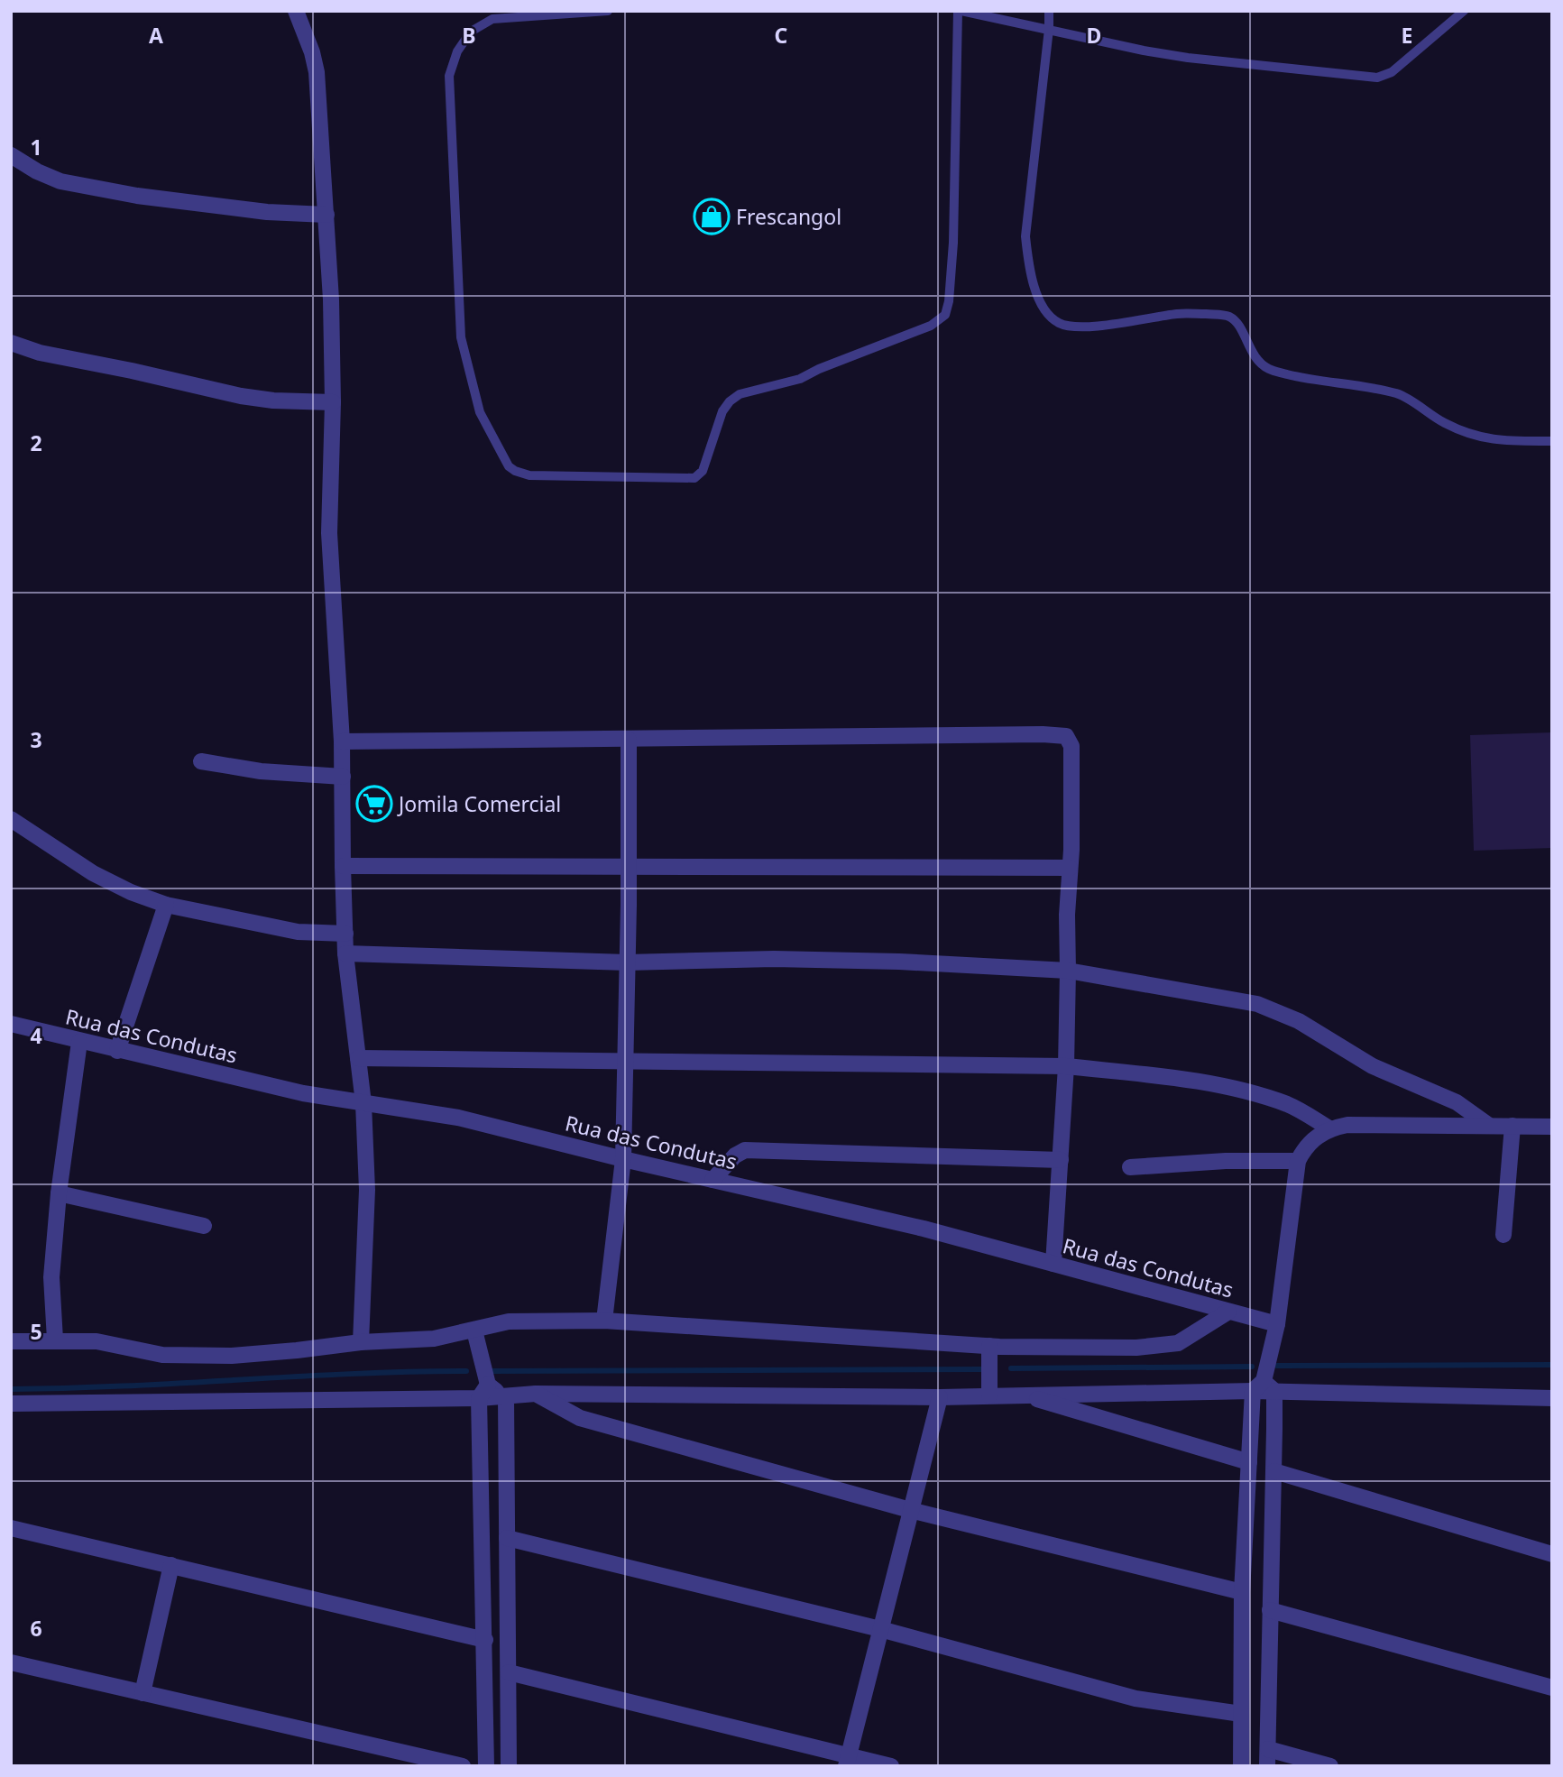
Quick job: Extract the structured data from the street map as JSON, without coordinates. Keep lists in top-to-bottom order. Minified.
{"streets":{"street":["Rua das Condutas"]},"places":{"shop":["Frescangol"],"supermarket":["Jomila Comercial"]},"grid":{"columns":["A","B","C","D","E"],"rows":["1","2","3","4","5","6"]}}
